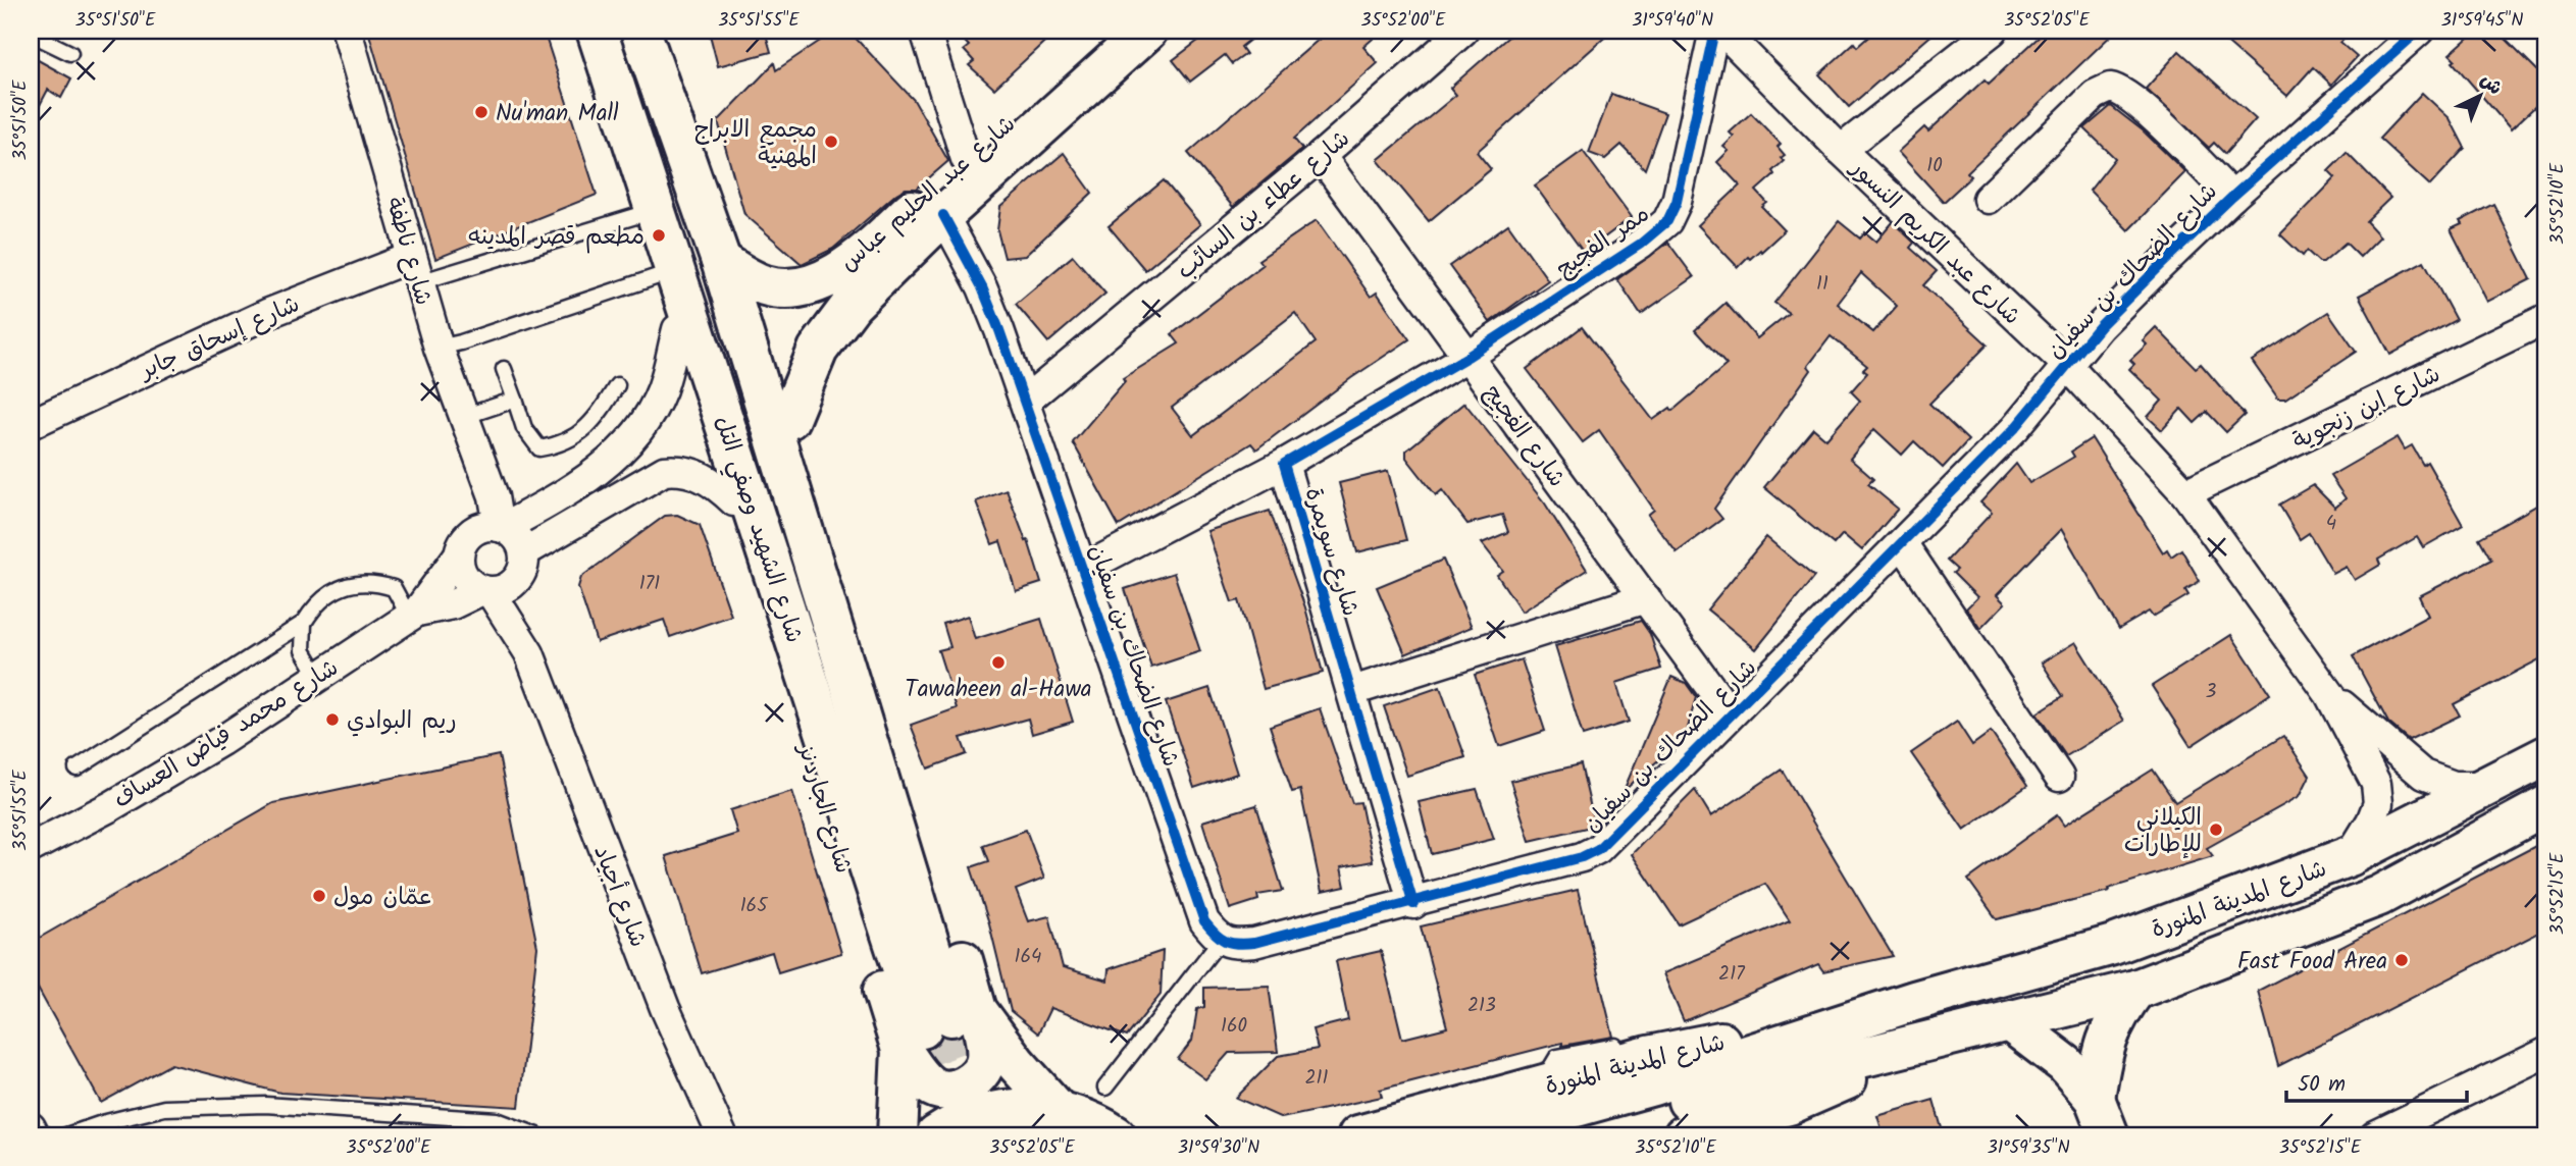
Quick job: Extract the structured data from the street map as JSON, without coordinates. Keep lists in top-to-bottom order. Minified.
{"streets":{"main road":["شارع عبد الحليم عباس","شارع الشهيد وصفي التل","شارع الجاردنز","شارع المدينة المنورة"],"street":["شارع عطاء بن السائب","ممر الفجيج","شارع عبد الكريم النسور","شارع ناطفة","شارع الضحاك بن سفيان","شارع إسحاق جابر","شارع ابن زنجوية","شارع الفجيج","شارع سويمرة","شارع محمد فياض العساف","شارع أجياد"]},"crossings":[["شارع عبد الحليم عباس","شارع الضحاك بن سفيان"],["شارع عبد الحليم عباس","شارع الشهيد وصفي التل"],["شارع عبد الحليم عباس","شارع الجاردنز"],["شارع عطاء بن السائب","شارع الضحاك بن سفيان"],["شارع عطاء بن السائب","شارع الفجيج"],["ممر الفجيج","شارع الفجيج"],["ممر الفجيج","شارع سويمرة"],["شارع عبد الكريم النسور","شارع الضحاك بن سفيان"],["شارع عبد الكريم النسور","شارع ابن زنجوية"],["شارع عبد الكريم النسور","شارع المدينة المنورة"],["شارع ناطفة","شارع إسحاق جابر"],["شارع ناطفة","شارع محمد فياض العساف"],["شارع ناطفة","شارع أجياد"],["شارع الضحاك بن سفيان","شارع الفجيج"],["شارع الضحاك بن سفيان","شارع سويمرة"],["شارع الفجيج","شارع سويمرة"],["شارع الشهيد وصفي التل","شارع الجاردنز"],["شارع محمد فياض العساف","شارع الجاردنز"],["شارع محمد فياض العساف","شارع أجياد"]],"places":["Nu'man Mall","مجمع الابراج المهنية","مطعم قصر المدينه","Tawaheen al-Hawa","ريم البوادي","الكيلاني للإطارات","عمّان مول","Fast Food Area"],"house_numbers":["10","11","4","171","3","165","164","217","213","160","211"],"scale_bar":"50 m","north":"top right","coordinates":["35°51'50\"E","35°51'55\"E","35°52'00\"E","31°59'40\"N","35°52'05\"E","31°59'45\"N","35°52'10\"E","35°52'15\"E","31°59'30\"N","31°59'35\"N"]}
